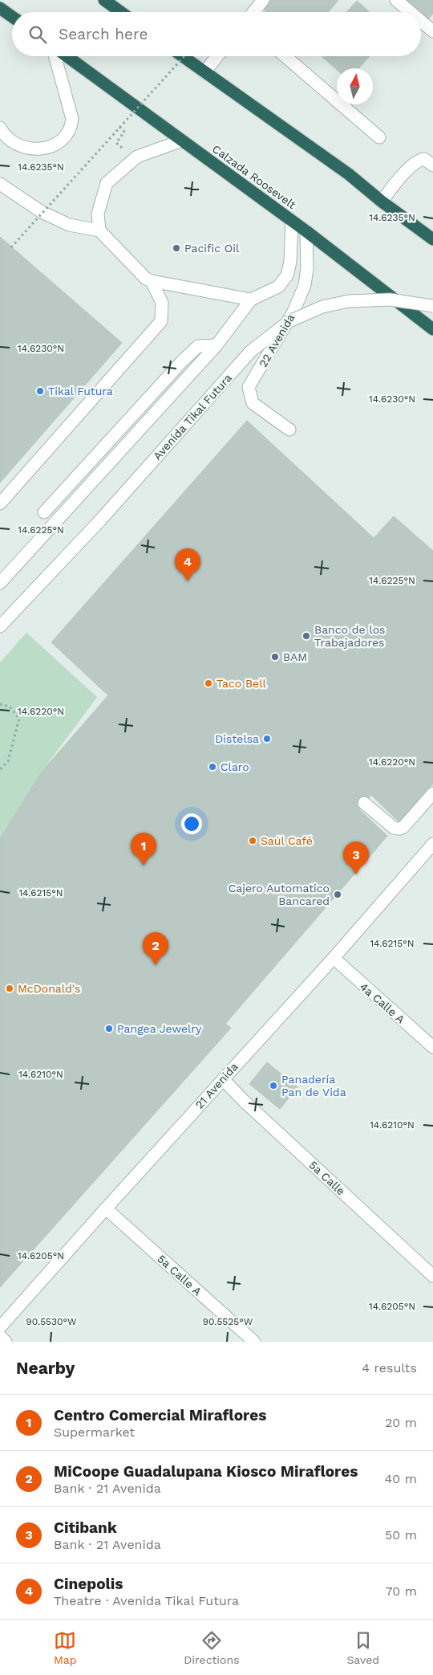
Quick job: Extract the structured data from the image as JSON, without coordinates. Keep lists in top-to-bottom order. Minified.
{"streets":{"highway":["Calzada Roosevelt"],"street":["22 Avenida","Avenida Tikal Futura","4a Calle A","21 Avenida","5a Calle","5a Calle A"]},"crossings":[["Calzada Roosevelt","22 Avenida"],["4a Calle A","21 Avenida"],["21 Avenida","5a Calle"],["21 Avenida","5a Calle A"]],"places":["Pacific Oil","Tikal Futura","Banco de los Trabajadores","BAM","Taco Bell","Distelsa","Claro","Saúl Café","Cajero Automatico Bancared","McDonald's","Pangea Jewelry","Panadería Pan de Vida"],"north":"top","page":{"search":"Search here","pins":["4","1","3","2"],"heading":["Nearby","4 results"],"list":[{"mark":"1","name":"Centro Comercial Miraflores","note":"Supermarket","value":"20 m"},{"mark":"2","name":"MiCoope Guadalupana Kiosco Miraflores","note":"Bank · 21 Avenida","value":"40 m"},{"mark":"3","name":"Citibank","note":"Bank · 21 Avenida","value":"50 m"},{"mark":"4","name":"Cinepolis","note":"Theatre · Avenida Tikal Futura","value":"70 m"}],"nav":["Map","Directions","Saved"]},"coordinates":["14.6235°N","14.6230°N","14.6225°N","14.6220°N","14.6215°N","14.6210°N","14.6205°N","90.5530°W","90.5525°W"]}
